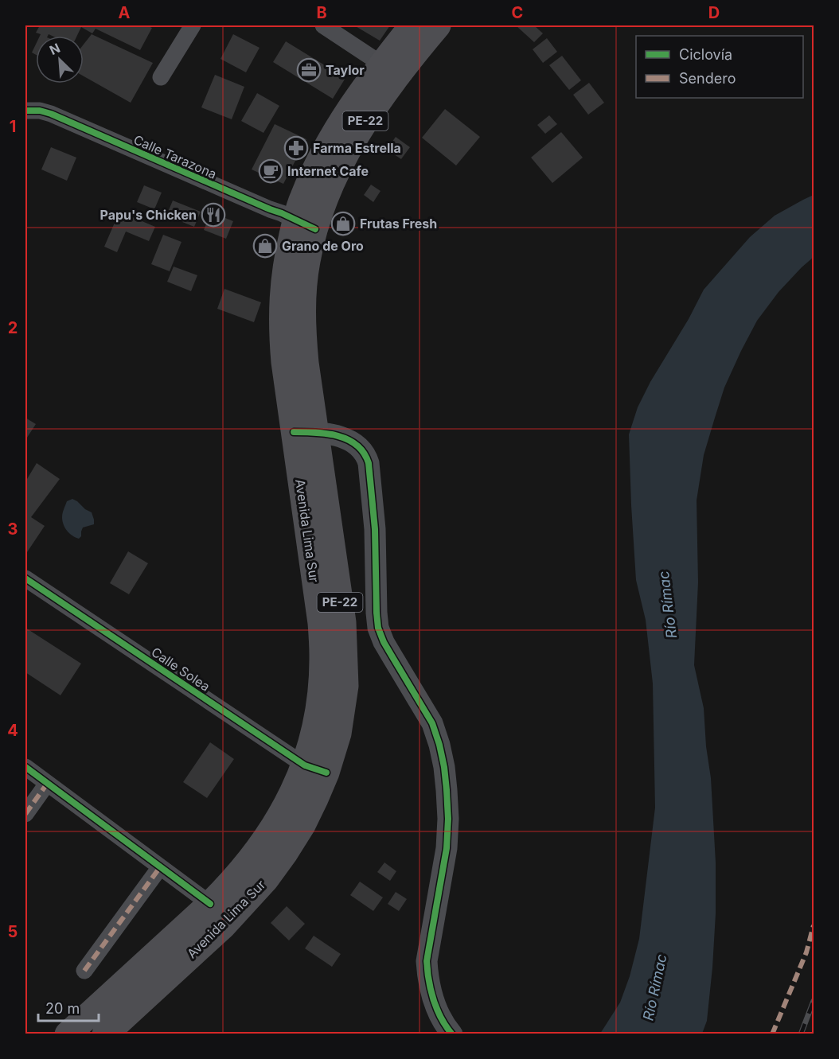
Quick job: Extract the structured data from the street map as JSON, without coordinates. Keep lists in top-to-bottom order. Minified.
{"streets":{"highway":["PE-22","Avenida Lima Sur"],"street":["Calle Tarazona","Calle Solea"]},"crossings":[["Calle Tarazona","Avenida Lima Sur"],["Avenida Lima Sur","Calle Solea"]],"water":["Río Rímac"],"places":{"office":["Taylor"],"pharmacy":["Farma Estrella"],"cafe":["Internet Cafe"],"restaurant":["Papu's Chicken"],"shop":["Frutas Fresh","Grano de Oro"]},"legend":["Ciclovía","Sendero"],"scale_bar":"20 m","north":"top left","grid":{"columns":["A","B","C","D"],"rows":["1","2","3","4","5"]}}
